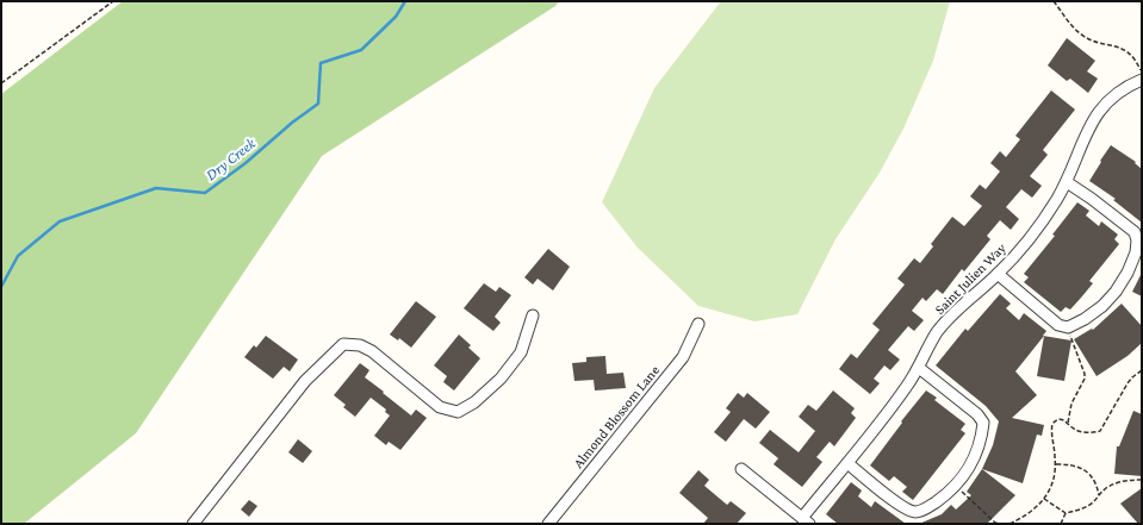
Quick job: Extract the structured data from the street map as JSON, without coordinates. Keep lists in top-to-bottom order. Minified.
{"streets":{"street":["Saint Julien Way","Almond Blossom Lane"]},"water":["Dry Creek"]}
